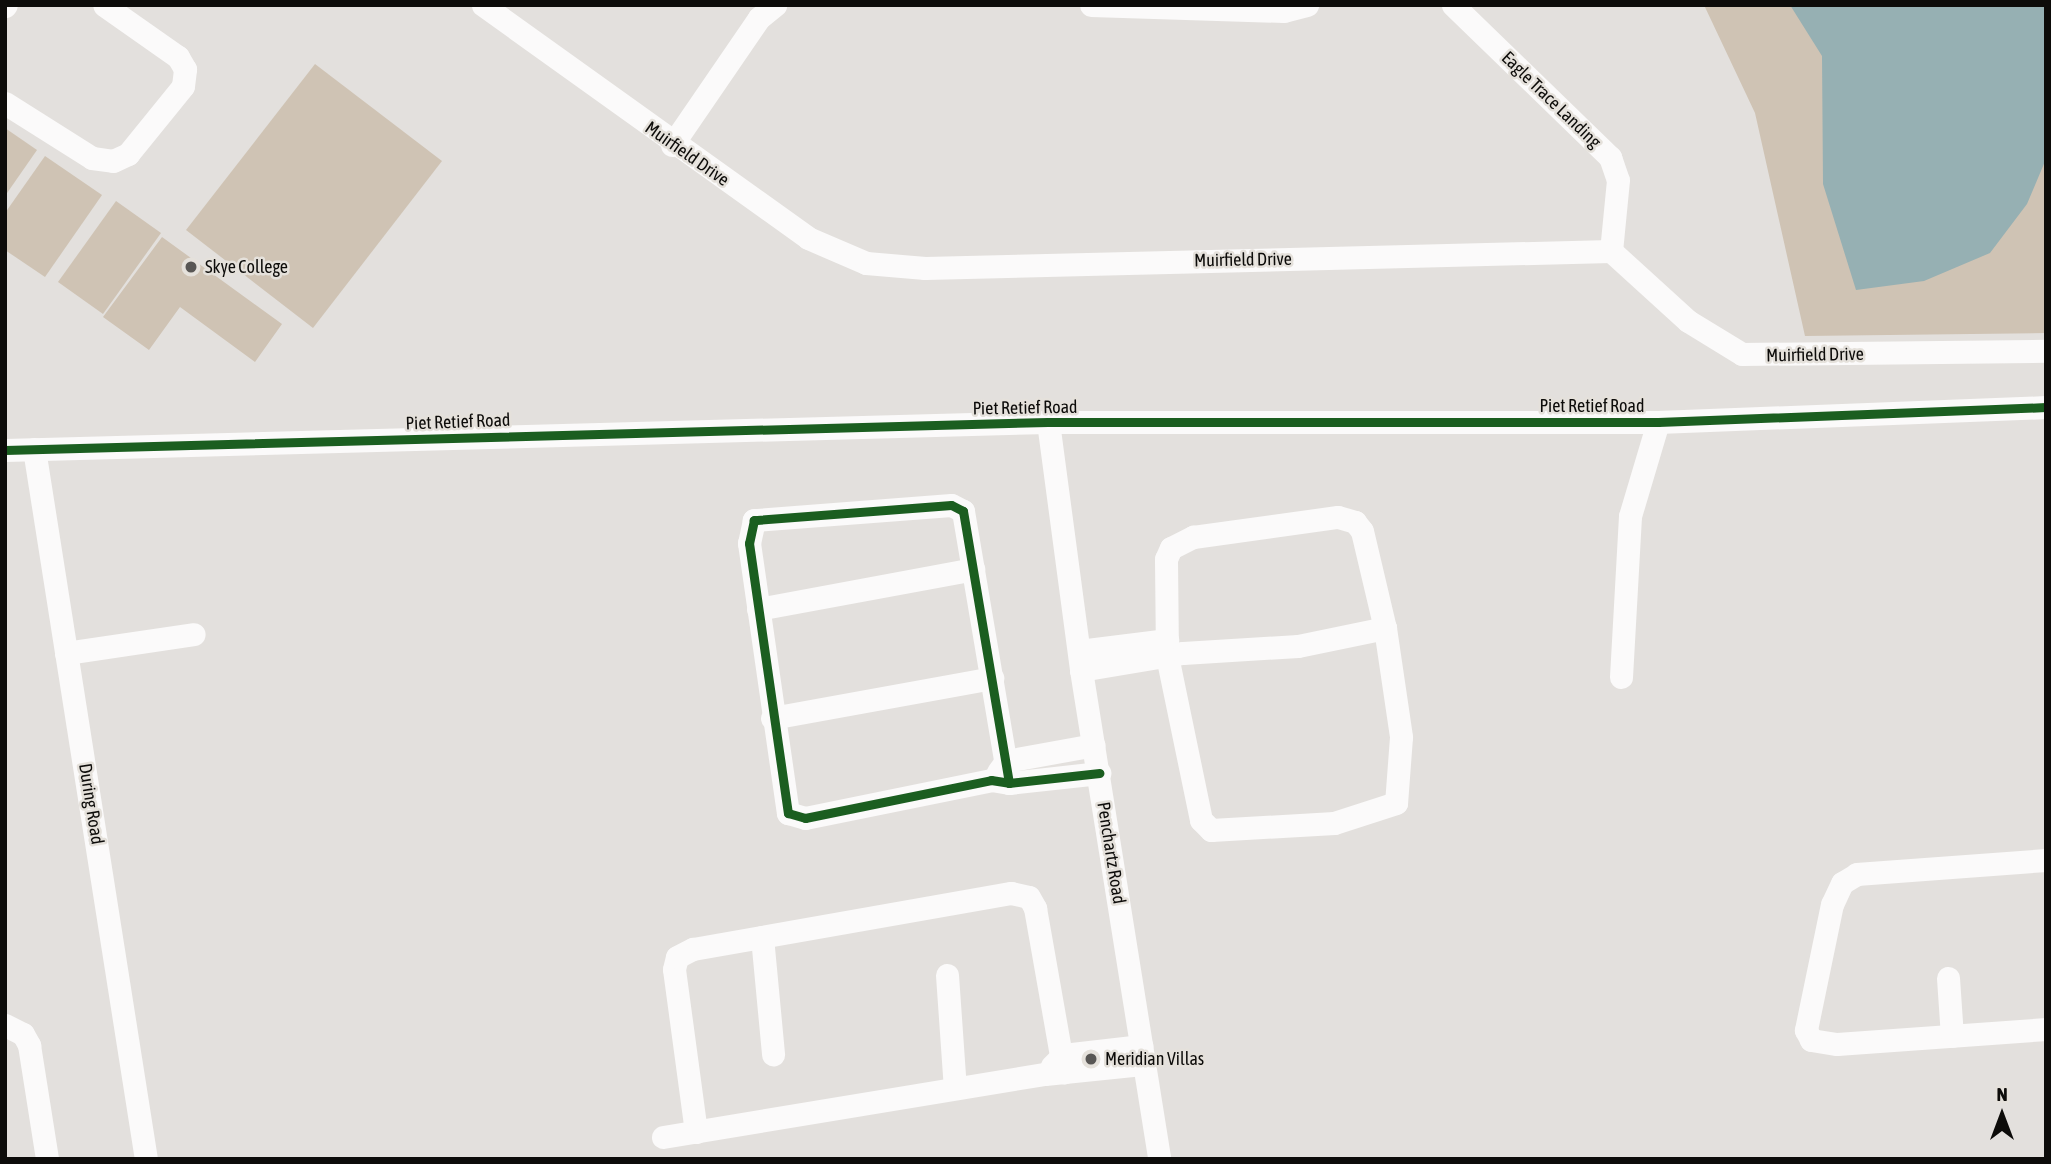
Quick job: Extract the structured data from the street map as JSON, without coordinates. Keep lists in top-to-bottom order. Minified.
{"streets":{"street":["Eagle Trace Landing","Muirfield Drive","Piet Retief Road","During Road","Penchartz Road"]},"crossings":[["Eagle Trace Landing","Muirfield Drive"],["Piet Retief Road","During Road"],["Piet Retief Road","Penchartz Road"]],"places":["Skye College","Meridian Villas"],"north":"top"}
